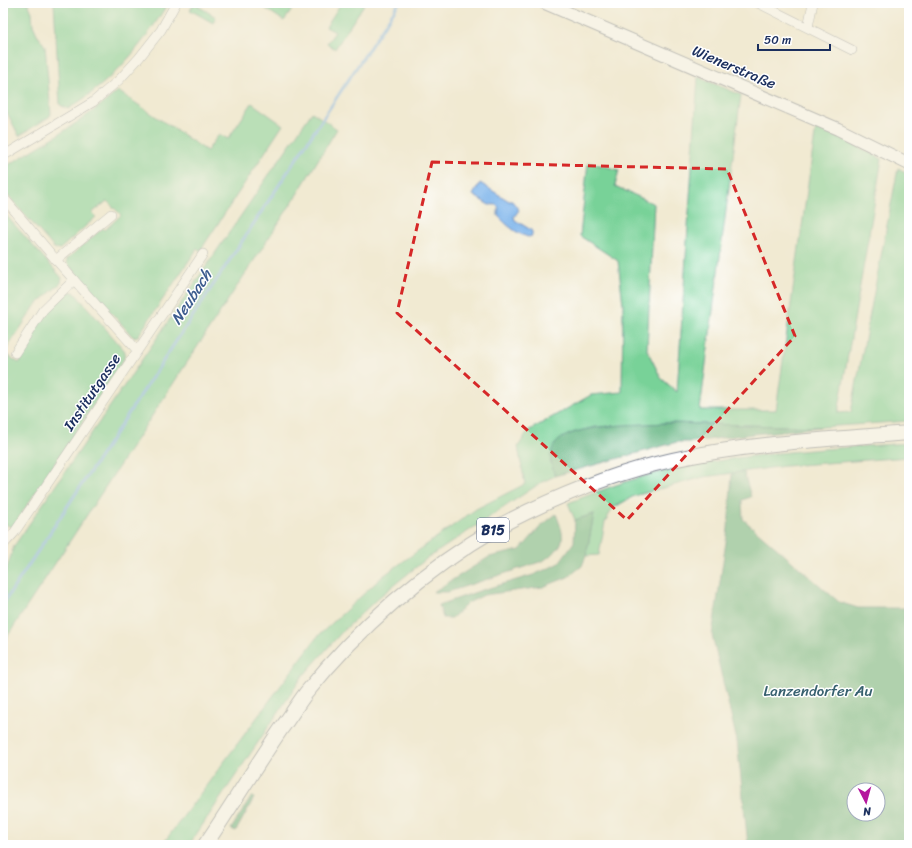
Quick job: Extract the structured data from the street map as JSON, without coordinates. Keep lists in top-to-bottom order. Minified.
{"streets":{"main road":["B15"],"street":["Wienerstraße","Institutgasse"]},"water":["Neubach"],"parks":["Lanzendorfer Au"],"scale_bar":"50 m","north":"bottom"}
